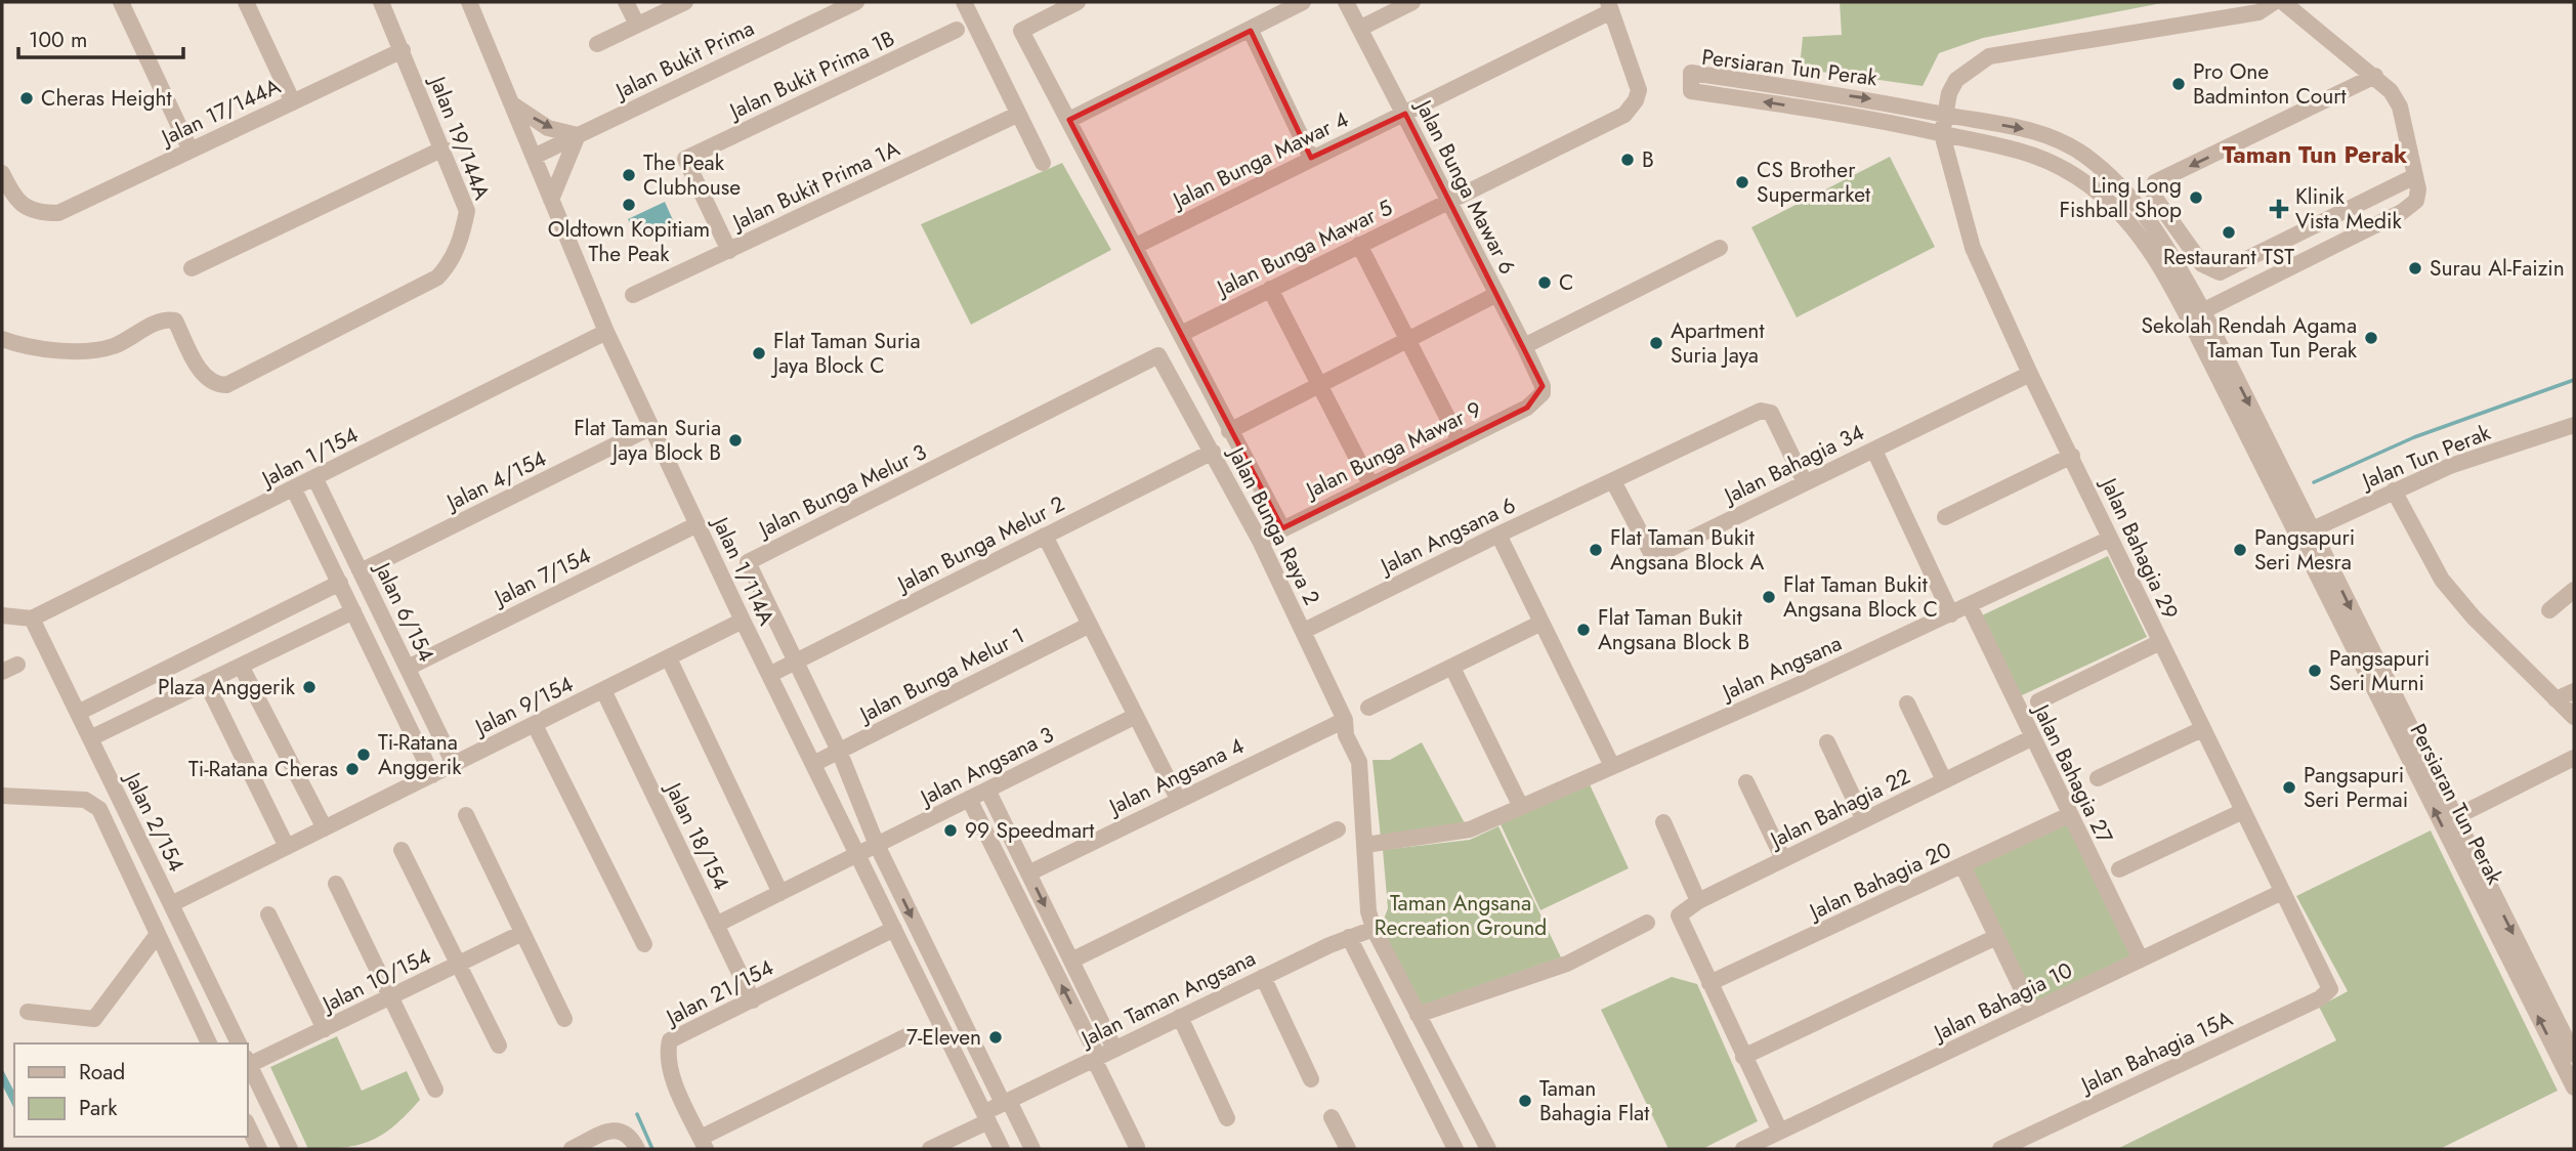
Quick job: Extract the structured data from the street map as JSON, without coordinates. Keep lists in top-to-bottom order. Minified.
{"streets":{"street":["Jalan Bukit Prima","Persiaran Tun Perak","Jalan Bukit Prima 1B","Jalan 17/144A","Jalan 19/144A","Jalan Bunga Mawar 4","Jalan Bukit Prima 1A","Jalan Bunga Mawar 6","Jalan Bunga Mawar 5","Jalan Bunga Mawar 9","Jalan 1/154","Jalan Tun Perak","Jalan Bahagia 34","Jalan 4/154","Jalan Bunga Melur 3","Jalan Bunga Raya 2","Jalan Angsana 6","Jalan Bunga Melur 2","Jalan Bahagia 29","Jalan 1/114A","Jalan 7/154","Jalan 6/154","Jalan Angsana","Jalan Bunga Melur 1","Jalan 9/154","Jalan Angsana 3","Jalan Bahagia 27","Jalan Angsana 4","Jalan Bahagia 22","Jalan 2/154","Jalan 18/154","Jalan Bahagia 20","Jalan 10/154","Jalan 21/154","Jalan Taman Angsana","Jalan Bahagia 10","Jalan Bahagia 15A"]},"crossings":[["Jalan Bukit Prima","Jalan 1/114A"],["Persiaran Tun Perak","Jalan Tun Perak"],["Persiaran Tun Perak","Jalan Bahagia 29"],["Jalan Bukit Prima 1B","Jalan Bukit Prima 1A"],["Jalan 17/144A","Jalan 19/144A"],["Jalan Bunga Mawar 4","Jalan Bunga Mawar 6"],["Jalan Bunga Mawar 4","Jalan Bunga Mawar 5"],["Jalan Bunga Mawar 6","Jalan Bunga Mawar 5"],["Jalan Bunga Mawar 6","Jalan Bunga Mawar 9"],["Jalan Bunga Mawar 9","Jalan Bunga Raya 2"],["Jalan 1/154","Jalan 1/114A"],["Jalan 1/154","Jalan 6/154"],["Jalan 1/154","Jalan 2/154"],["Jalan Bahagia 34","Jalan Angsana 6"],["Jalan Bahagia 34","Jalan Bahagia 29"],["Jalan 4/154","Jalan 1/114A"],["Jalan 4/154","Jalan 6/154"],["Jalan Bunga Melur 3","Jalan Bunga Raya 2"],["Jalan Bunga Melur 3","Jalan Bunga Melur 2"],["Jalan Bunga Melur 3","Jalan Bunga Melur 1"],["Jalan Bunga Melur 3","Jalan Angsana 3"],["Jalan Bunga Melur 3","Jalan Taman Angsana"],["Jalan Bunga Raya 2","Jalan Angsana 6"],["Jalan Bunga Raya 2","Jalan Bunga Melur 2"],["Jalan Bunga Raya 2","Jalan Angsana"],["Jalan Bunga Raya 2","Jalan Angsana 4"],["Jalan Bunga Raya 2","Jalan Taman Angsana"],["Jalan Bunga Melur 2","Jalan 1/114A"],["Jalan Bahagia 29","Jalan Angsana"],["Jalan Bahagia 29","Jalan Bahagia 10"],["Jalan Bahagia 29","Jalan Bahagia 15A"],["Jalan 1/114A","Jalan 7/154"],["Jalan 1/114A","Jalan Bunga Melur 1"],["Jalan 1/114A","Jalan 9/154"],["Jalan 1/114A","Jalan Angsana 3"],["Jalan 1/114A","Jalan 21/154"],["Jalan 1/114A","Jalan Taman Angsana"],["Jalan 7/154","Jalan 6/154"],["Jalan 6/154","Jalan 9/154"],["Jalan Angsana","Jalan Bahagia 27"],["Jalan 9/154","Jalan 2/154"],["Jalan 9/154","Jalan 18/154"],["Jalan Angsana 3","Jalan 18/154"],["Jalan Bahagia 27","Jalan Bahagia 22"],["Jalan Bahagia 27","Jalan Bahagia 20"],["Jalan Bahagia 27","Jalan Bahagia 10"],["Jalan Bahagia 22","Jalan Bahagia 20"],["Jalan 18/154","Jalan 21/154"]],"districts":["Taman Tun Perak"],"parks":["Taman Angsana Recreation Ground"],"places":{"other":["Pro One Badminton Court","Cheras Height","B","The Peak Clubhouse","CS Brother Supermarket","Ling Long Fishball Shop","Oldtown Kopitiam The Peak","Restaurant TST","Surau Al-Faizin","C","Sekolah Rendah Agama Taman Tun Perak","Apartment Suria Jaya","Flat Taman Suria Jaya Block C","Flat Taman Suria Jaya Block B","Flat Taman Bukit Angsana Block A","Pangsapuri Seri Mesra","Flat Taman Bukit Angsana Block C","Flat Taman Bukit Angsana Block B","Pangsapuri Seri Murni","Plaza Anggerik","Ti-Ratana Anggerik","Ti-Ratana Cheras","Pangsapuri Seri Permai","99 Speedmart","7-Eleven","Taman Bahagia Flat"],"health":["Klinik Vista Medik"]},"legend":["Road","Park"],"scale_bar":"100 m"}
